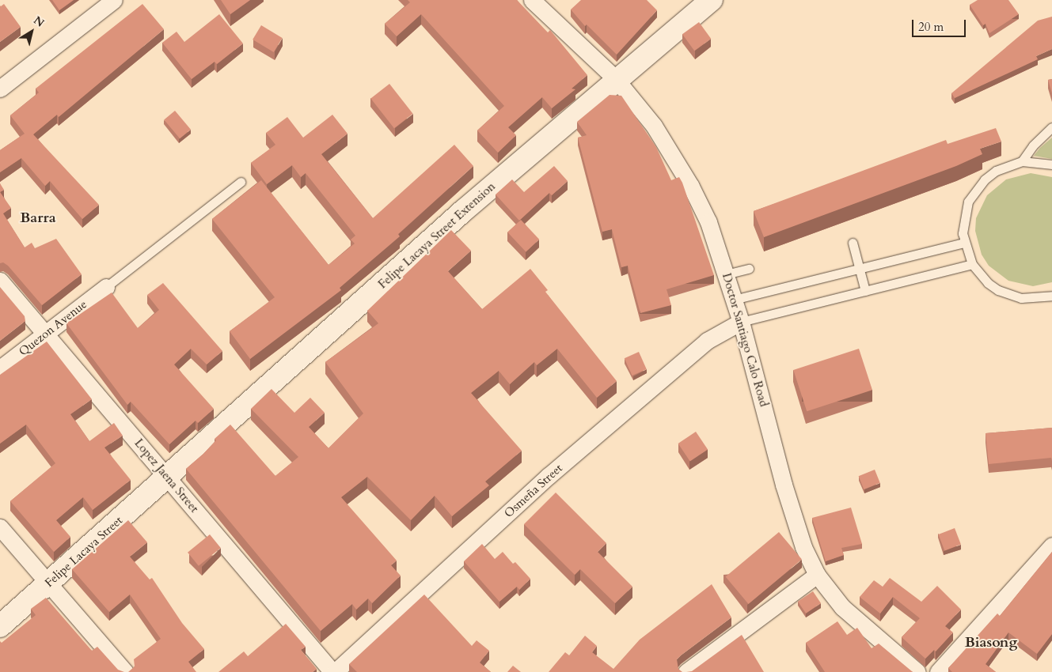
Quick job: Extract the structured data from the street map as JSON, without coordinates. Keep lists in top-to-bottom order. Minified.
{"streets":{"main road":["Felipe Lacaya Street Extension","Felipe Lacaya Street"],"street":["Quezon Avenue","Doctor Santiago Calo Road","Lopez Jaena Street","Osmeña Street"]},"crossings":[["Felipe Lacaya Street Extension","Doctor Santiago Calo Road"],["Felipe Lacaya Street Extension","Lopez Jaena Street"],["Felipe Lacaya Street Extension","Felipe Lacaya Street"],["Quezon Avenue","Lopez Jaena Street"],["Doctor Santiago Calo Road","Osmeña Street"],["Lopez Jaena Street","Osmeña Street"],["Lopez Jaena Street","Felipe Lacaya Street"]],"districts":["Barra","Biasong"],"scale_bar":"20 m","north":"top right"}
